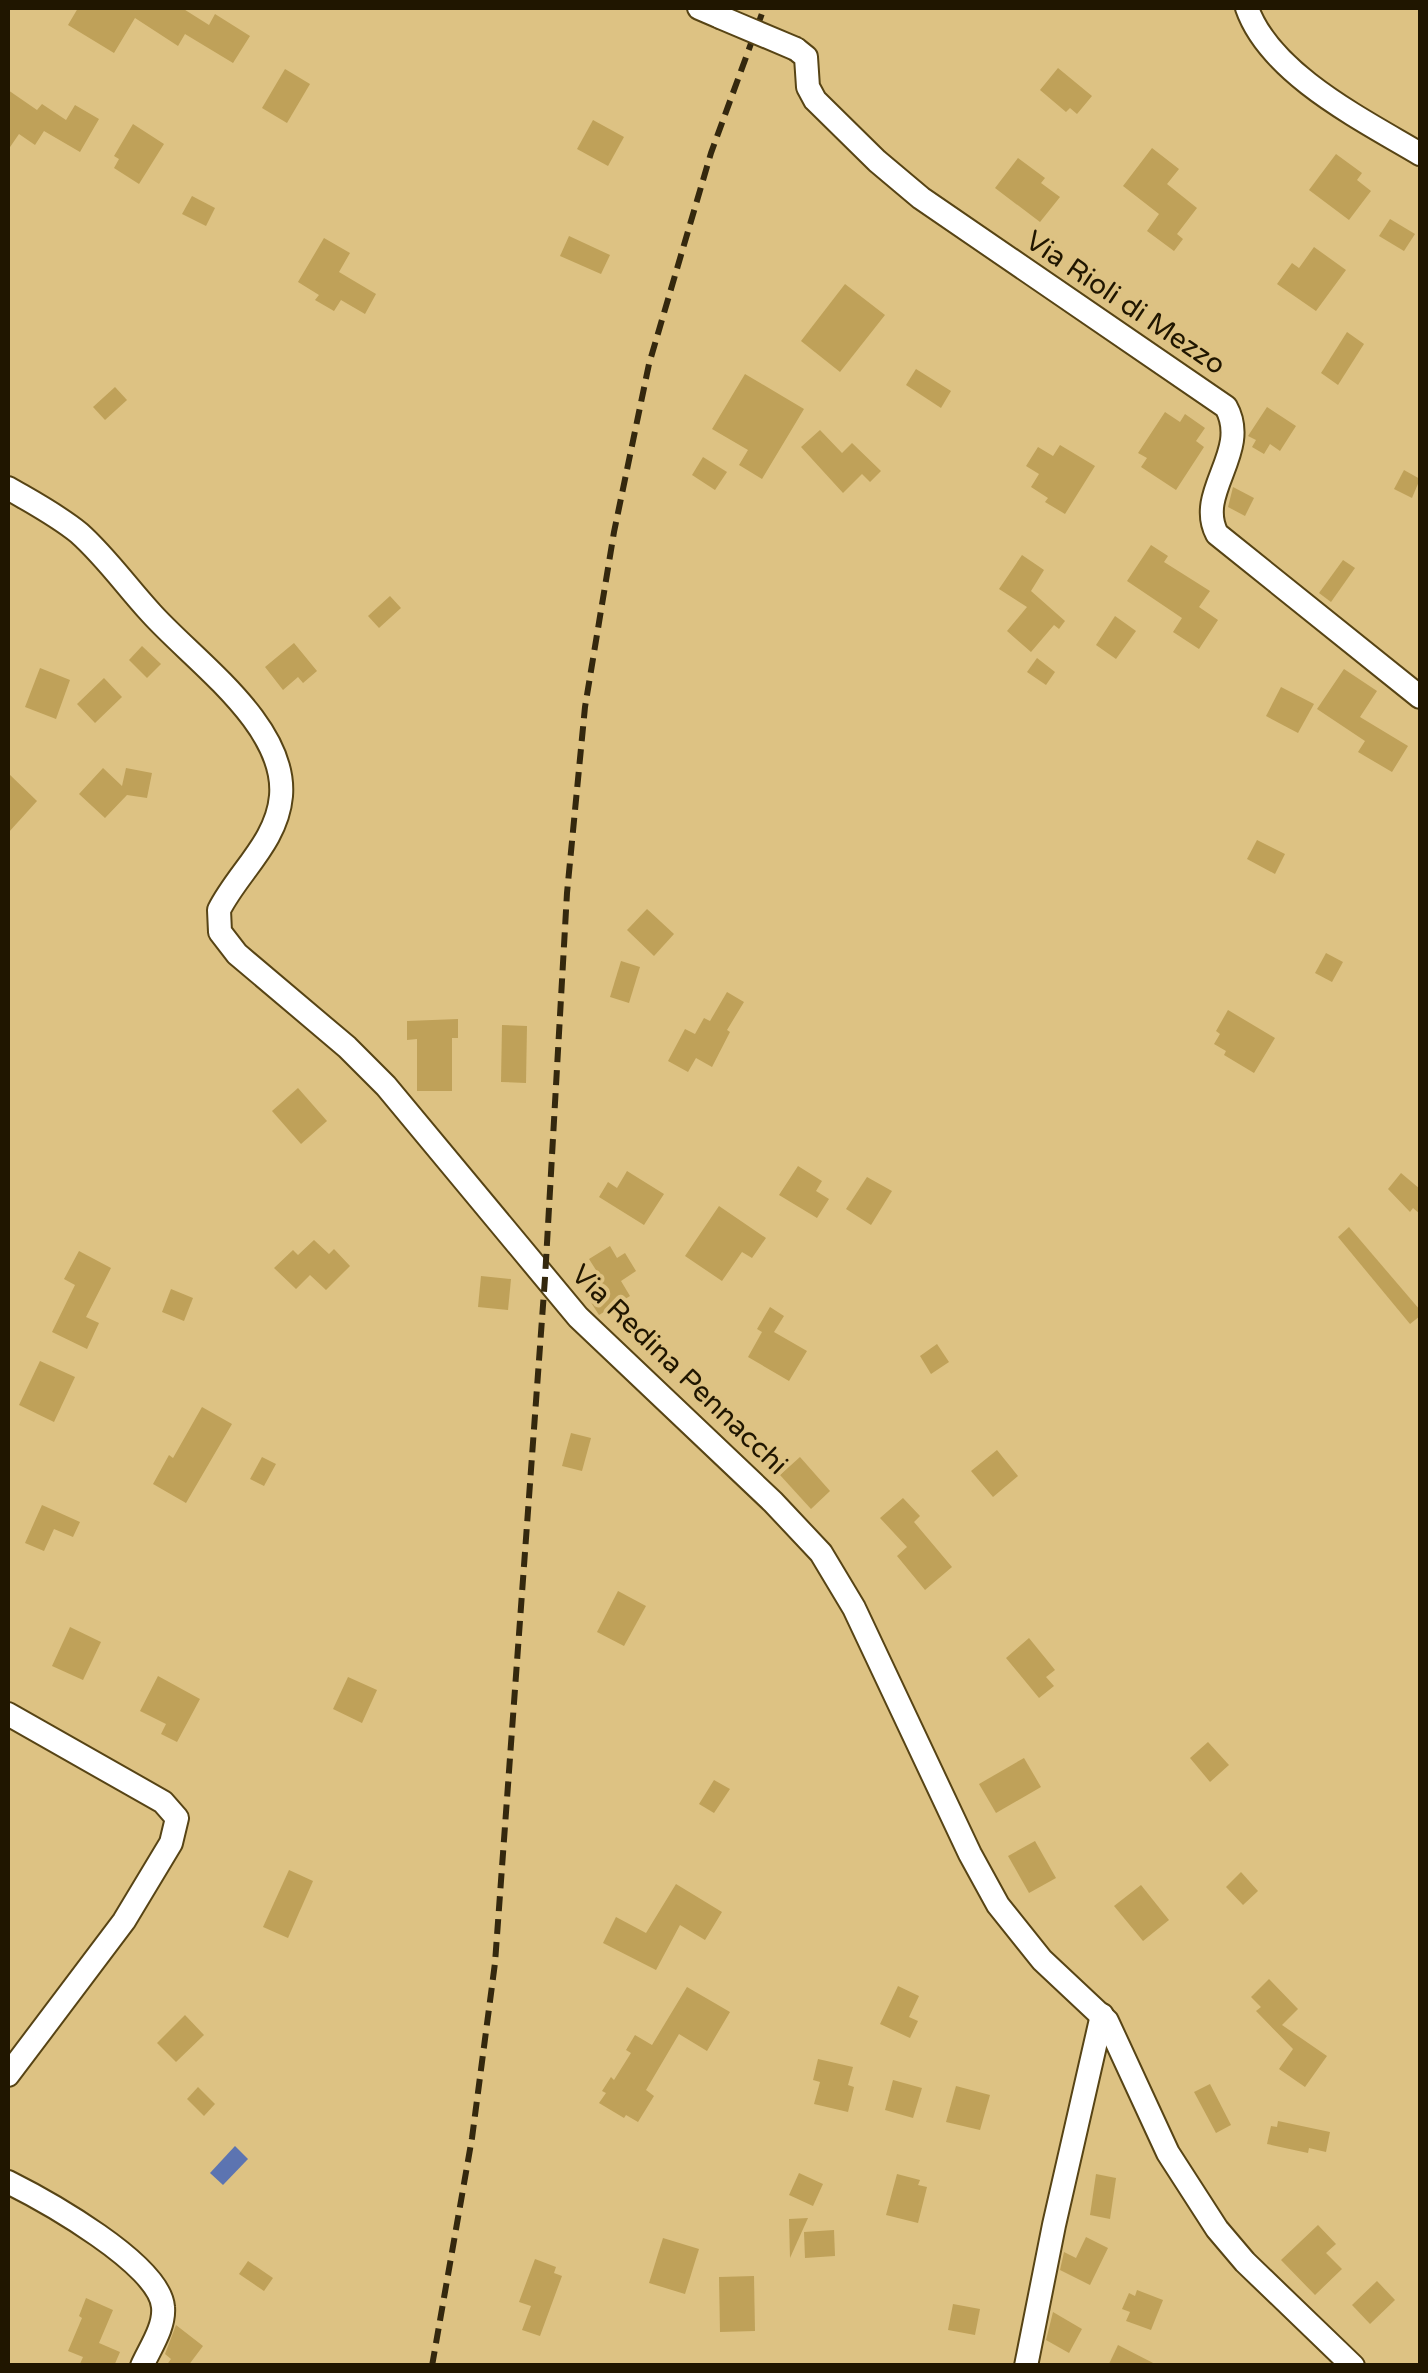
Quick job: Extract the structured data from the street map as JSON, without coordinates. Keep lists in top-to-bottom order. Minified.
{"streets":{"street":["Via Rioli di Mezzo","Via Redina Pennacchi"]}}
